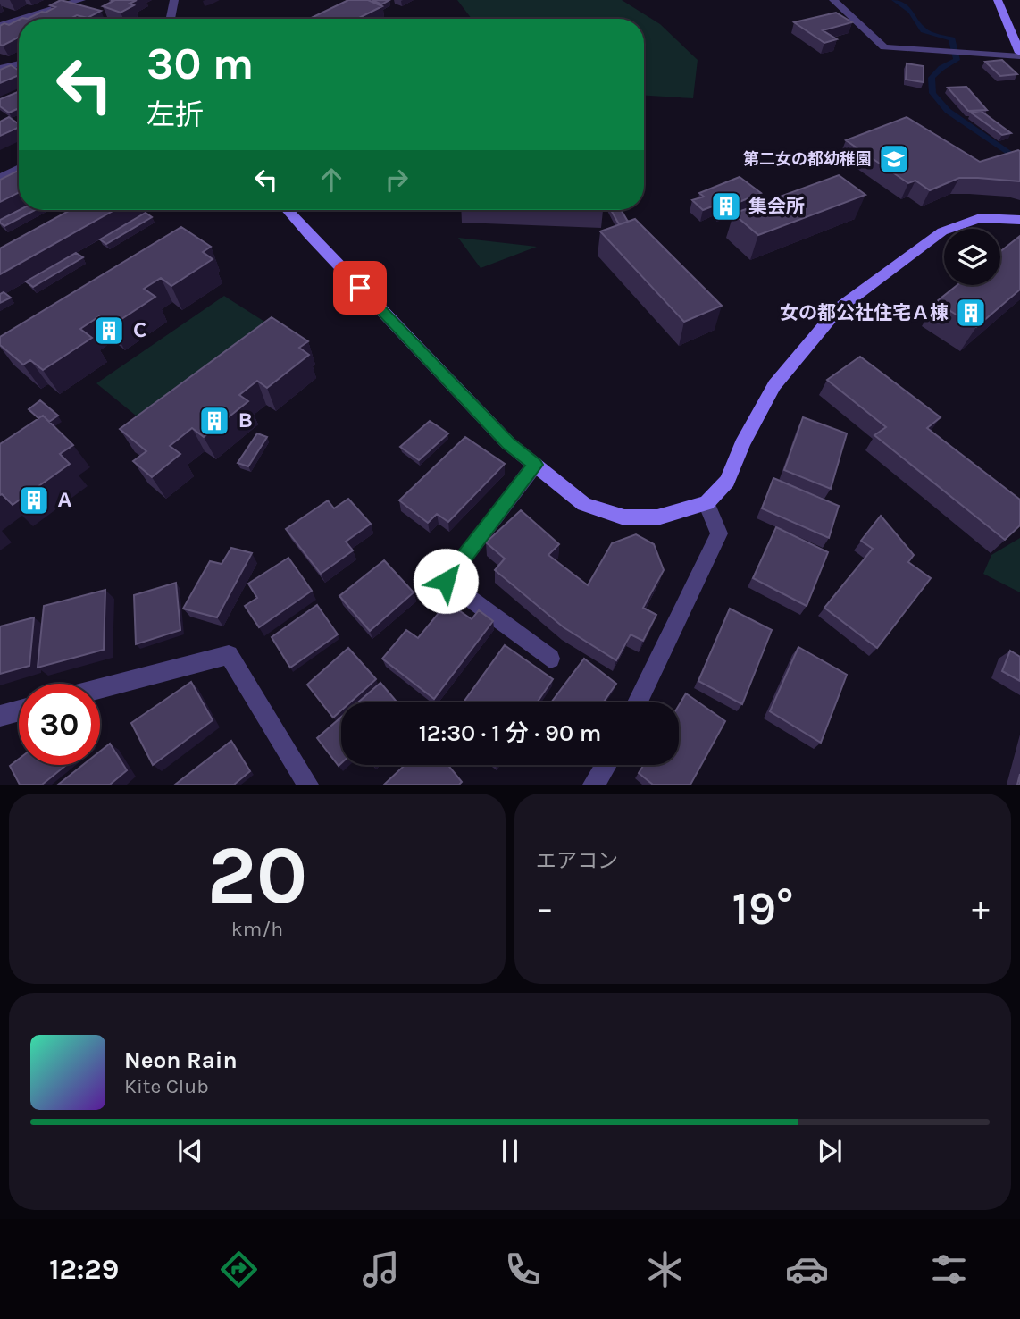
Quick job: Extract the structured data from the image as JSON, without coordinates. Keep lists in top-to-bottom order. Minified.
{"places":{"school or university":["第二女の都幼稚園"],"building":["集会所","女の都公社住宅Ａ棟","Ｃ","Ｂ","Ａ"]},"page":{"turn":["30 m","左折"],"limit":"30","trip":"12:30 · 1 分 · 90 m","tile":[["20","km/h"],"エアコン"],"heat":["−","19°","+"],"song":["Neon Rain","Kite Club"],"tabs":"12:29"}}
